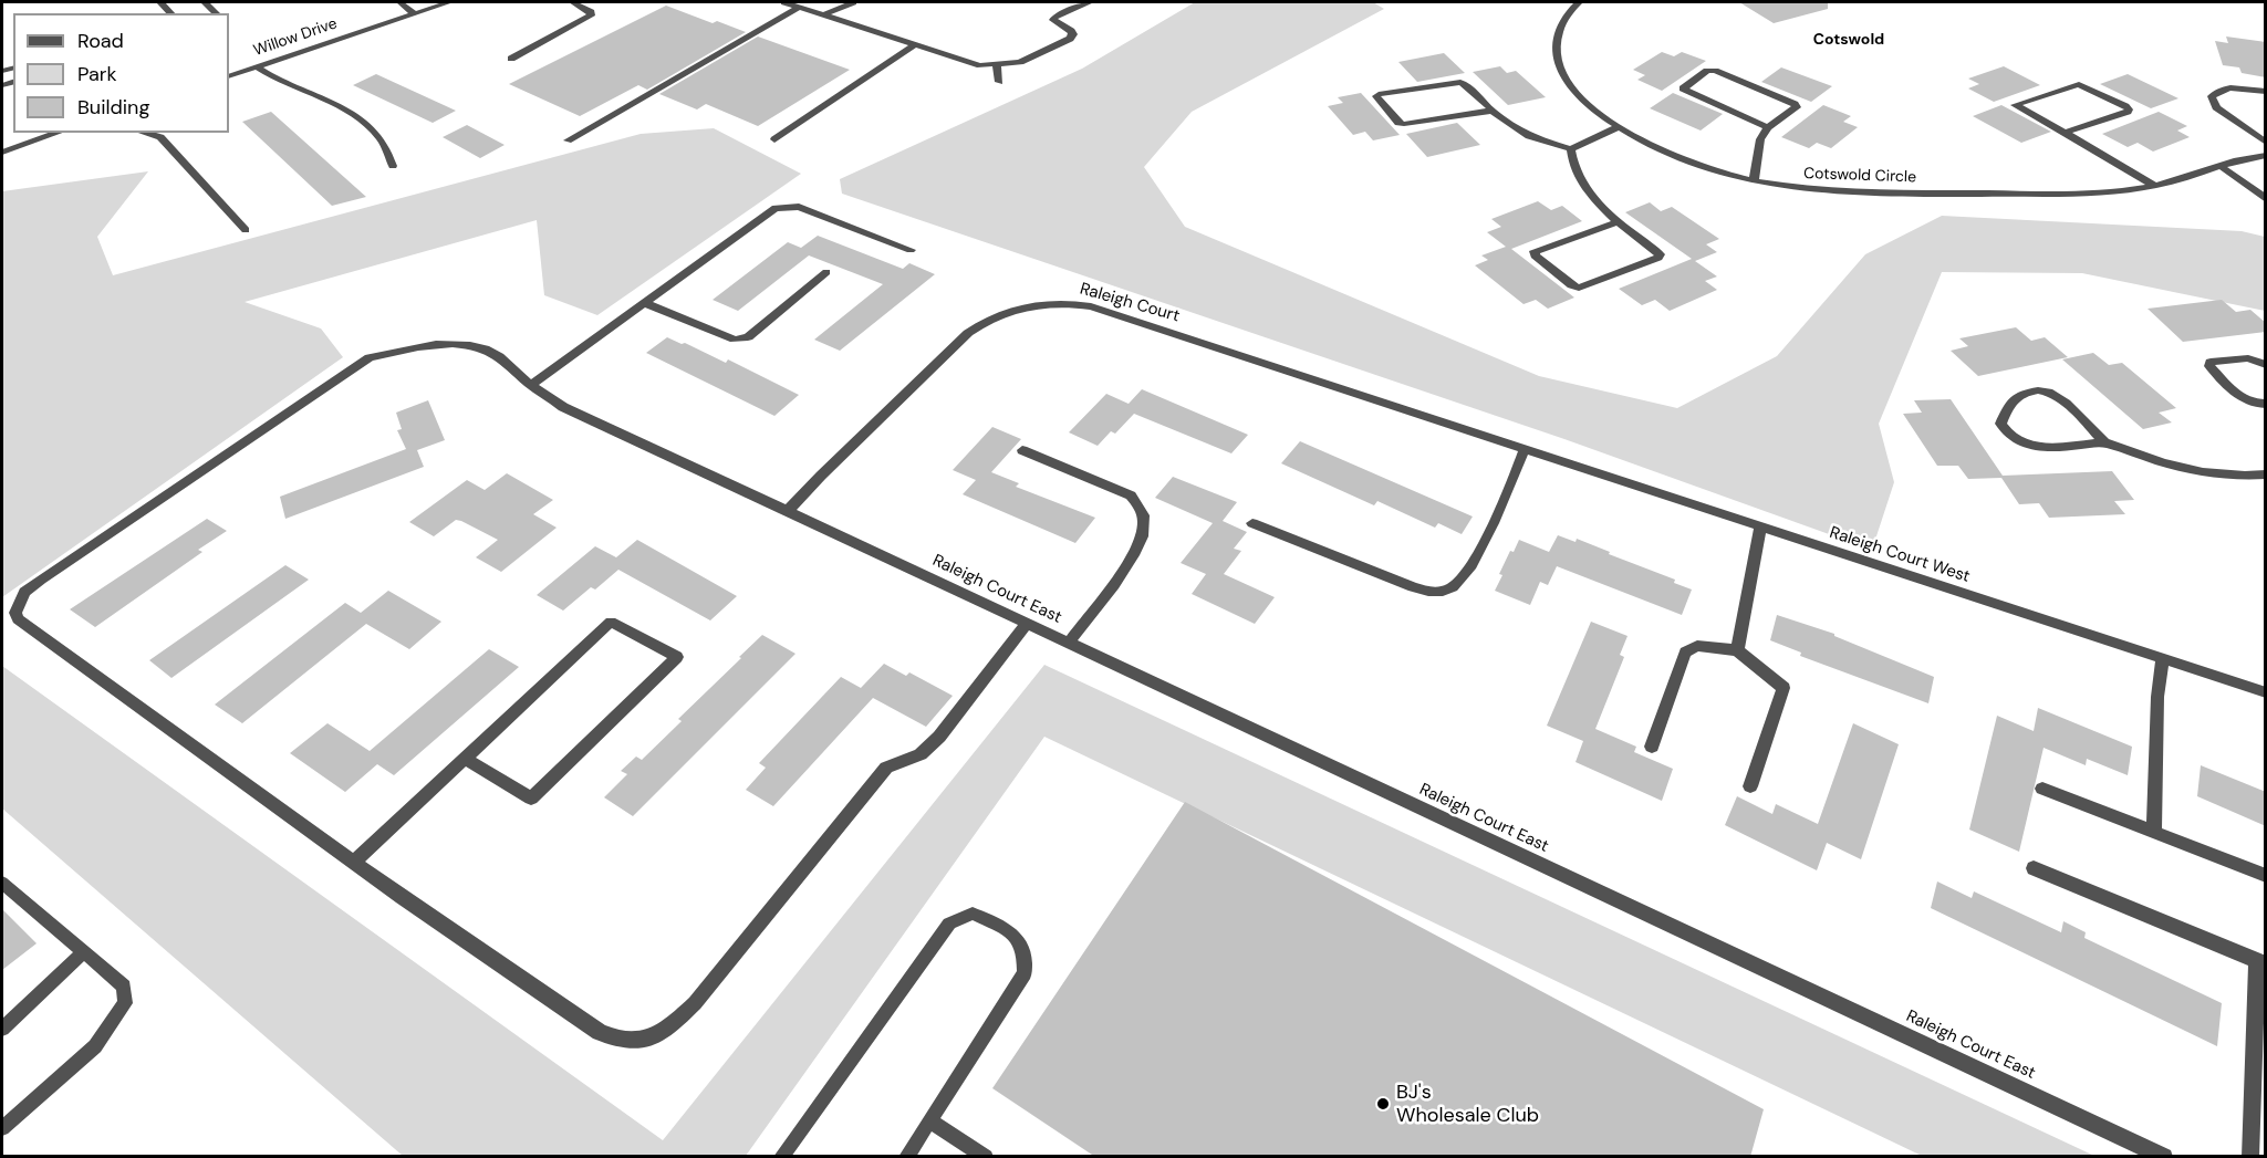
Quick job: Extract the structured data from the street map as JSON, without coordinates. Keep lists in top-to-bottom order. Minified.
{"streets":{"street":["Willow Drive","Cotswold Circle","Raleigh Court","Raleigh Court West","Raleigh Court East"]},"crossings":[["Raleigh Court","Raleigh Court West"],["Raleigh Court","Raleigh Court East"]],"districts":["Cotswold"],"places":["BJ's Wholesale Club"],"legend":["Road","Park","Building"]}
